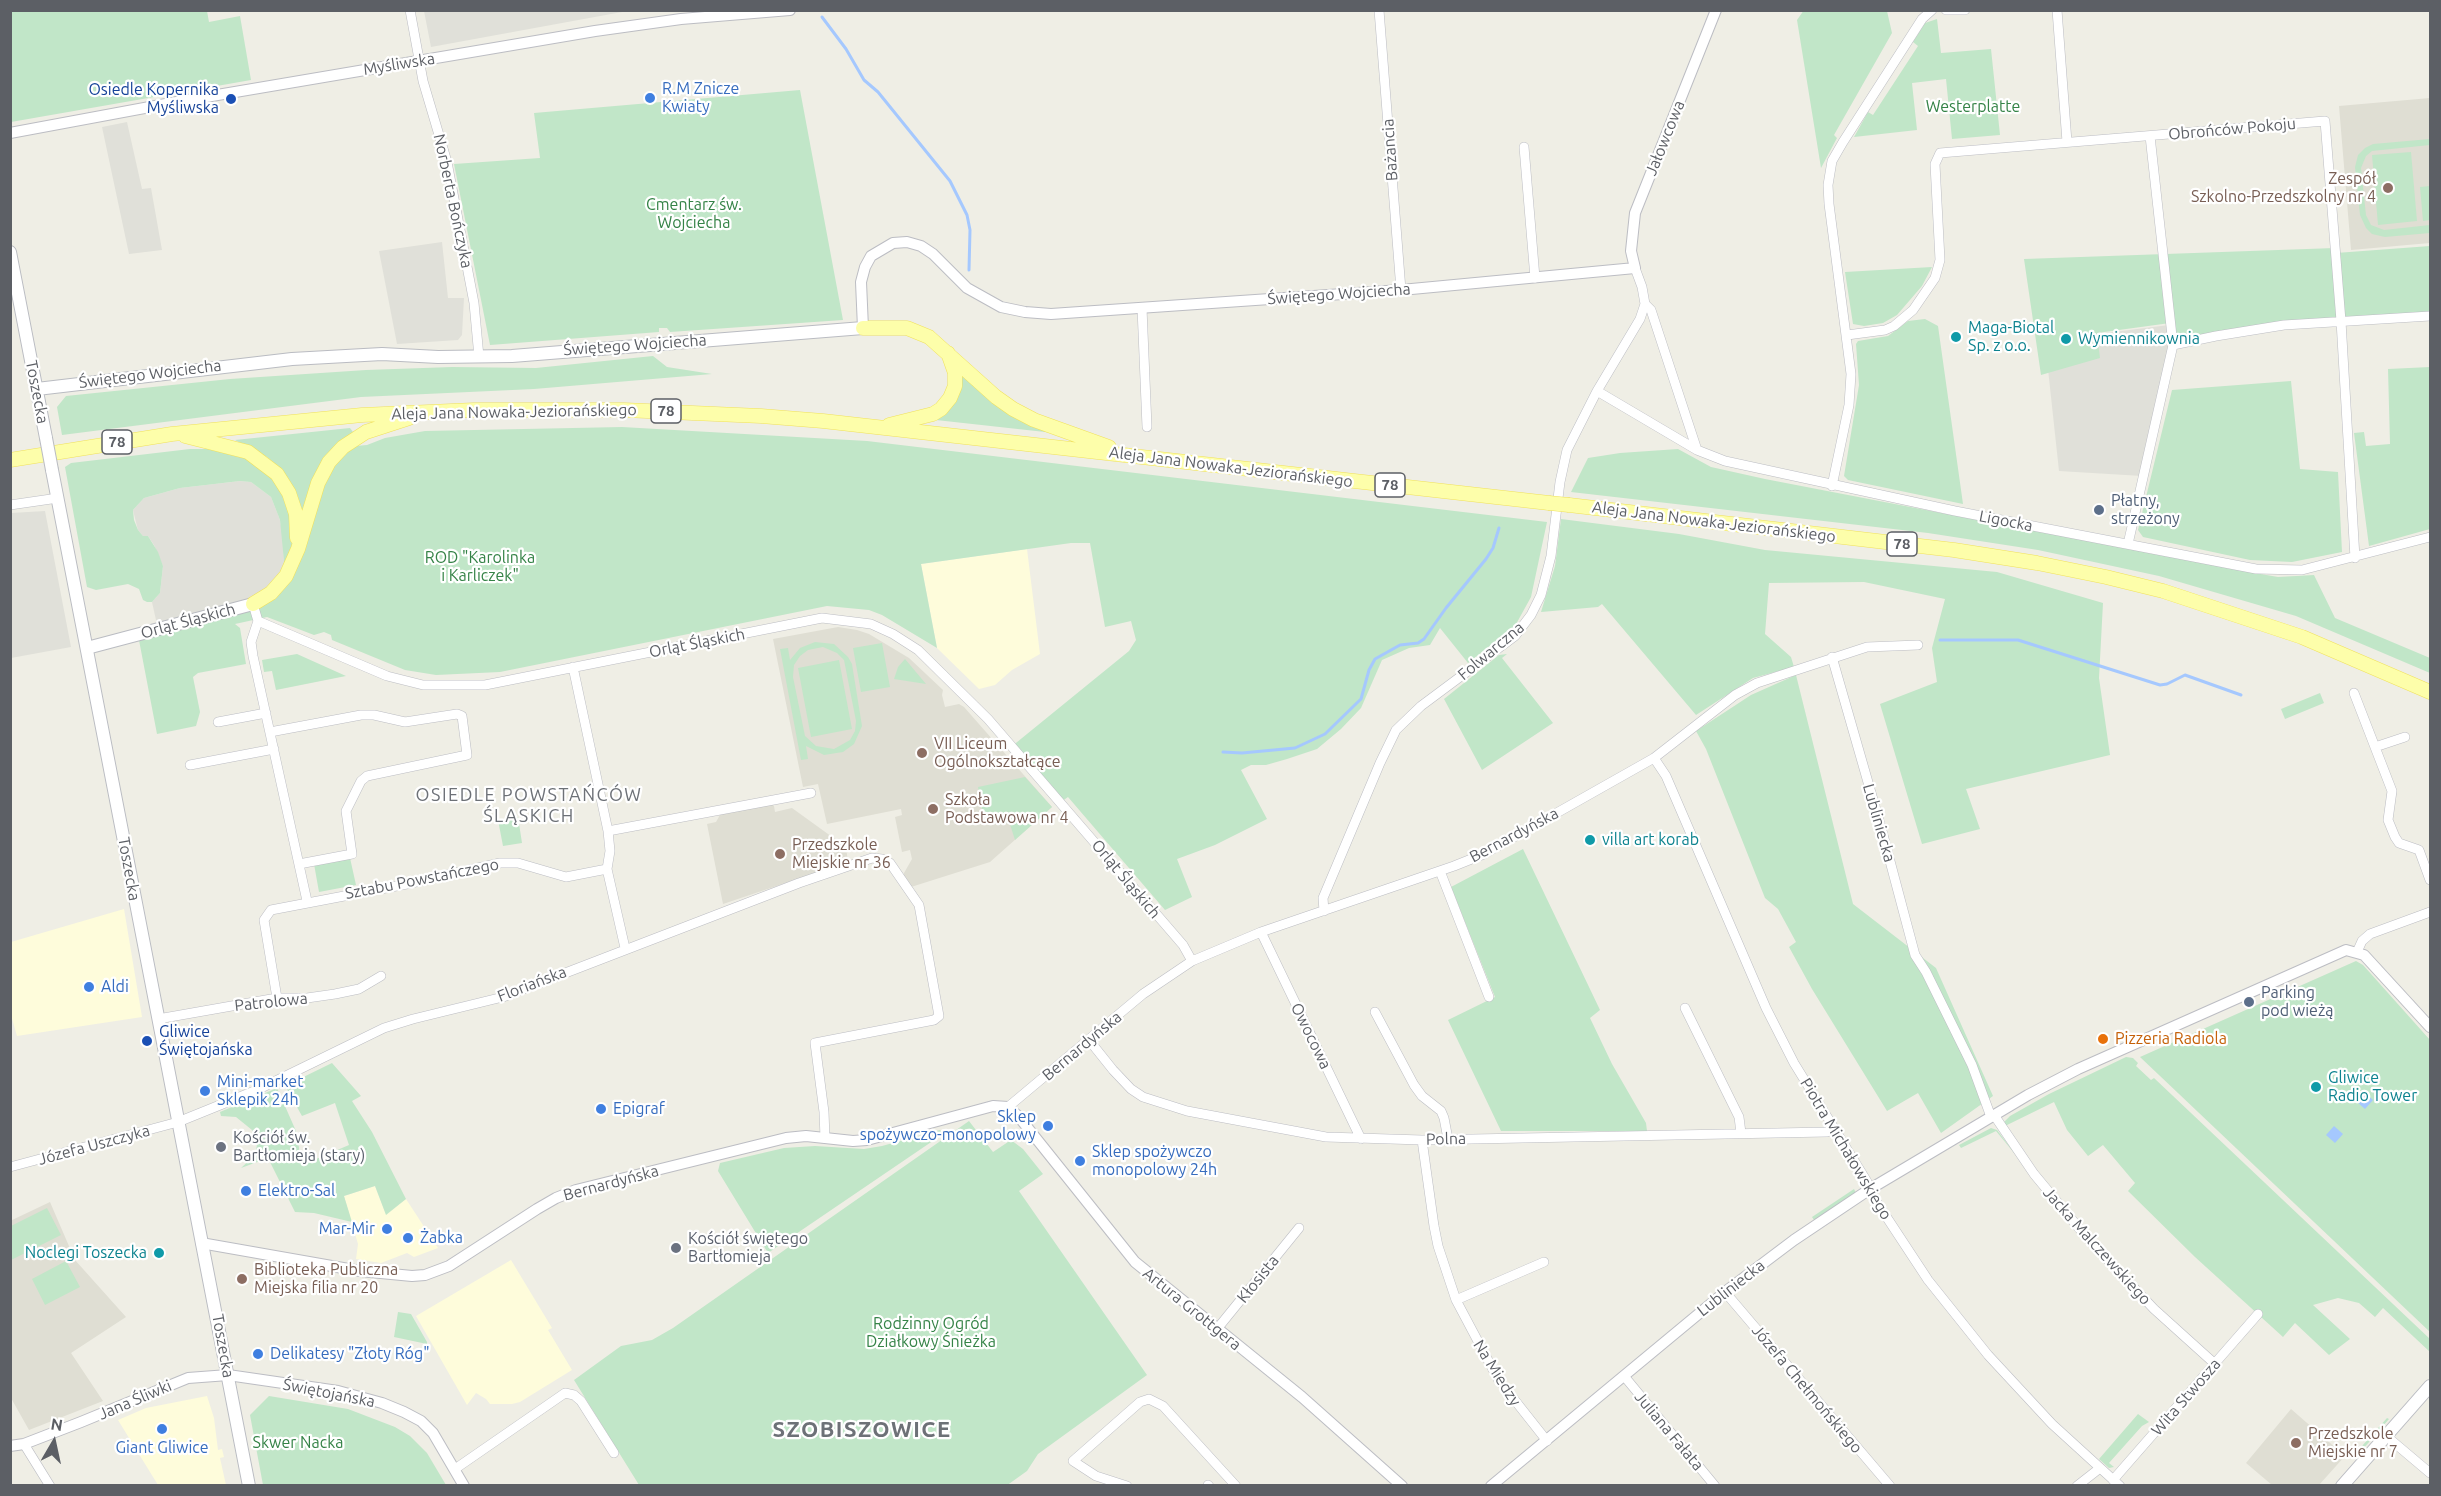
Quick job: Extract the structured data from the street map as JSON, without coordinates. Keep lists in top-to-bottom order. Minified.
{"streets":{"main road":["Świętego Wojciecha","Toszecka","78","Aleja Jana Nowaka-Jeziorańskiego","Orląt Śląskich"],"street":["Myśliwska","Obrońców Pokoju","Jałowcowa","Bażancia","Norberta Bończyka","Ligocka","Folwarczna","Lubliniecka","Bernardyńska","Sztabu Powstańczego","Floriańska","Patrolowa","Owocowa","Polna","Józefa Uszczyka","Piotra Michałowskiego","Jacka Malczewskiego","Kłosista","Artura Grottgera","Na Miedzy","Józefa Chełmońskiego","Świętojańska","Wita Stwosza","Jana Śliwki","Juliana Fałata"]},"crossings":[["Myśliwska","Norberta Bończyka"],["Obrońców Pokoju","Ligocka"],["Jałowcowa","Świętego Wojciecha"],["Bażancia","Świętego Wojciecha"],["Norberta Bończyka","Świętego Wojciecha"],["Świętego Wojciecha","Toszecka"],["Toszecka","Orląt Śląskich"],["Toszecka","Bernardyńska"],["Toszecka","Floriańska"],["Toszecka","Patrolowa"],["Toszecka","Józefa Uszczyka"],["Toszecka","Świętojańska"],["Toszecka","Jana Śliwki"],["Ligocka","Folwarczna"],["Orląt Śląskich","Bernardyńska"],["Folwarczna","Bernardyńska"],["Lubliniecka","Bernardyńska"],["Lubliniecka","Piotra Michałowskiego"],["Lubliniecka","Jacka Malczewskiego"],["Lubliniecka","Na Miedzy"],["Lubliniecka","Józefa Chełmońskiego"],["Lubliniecka","Juliana Fałata"],["Bernardyńska","Floriańska"],["Bernardyńska","Owocowa"],["Bernardyńska","Polna"],["Bernardyńska","Piotra Michałowskiego"],["Bernardyńska","Artura Grottgera"],["Sztabu Powstańczego","Patrolowa"],["Floriańska","Józefa Uszczyka"],["Owocowa","Polna"],["Polna","Piotra Michałowskiego"],["Polna","Na Miedzy"],["Piotra Michałowskiego","Wita Stwosza"],["Jacka Malczewskiego","Wita Stwosza"],["Kłosista","Artura Grottgera"],["Świętojańska","Jana Śliwki"]],"districts":["OSIEDLE POWSTAŃCÓW ŚLĄSKICH","SZOBISZOWICE"],"parks":["Westerplatte","Cmentarz św. Wojciecha","ROD \"Karolinka i Karliczek\"","Rodzinny Ogród Działkowy Śnieżka","Skwer Nacka"],"places":["R.M Znicze Kwiaty","Osiedle Kopernika Myśliwska","Zespół Szkolno-Przedszkolny nr 4","Maga-Biotal Sp. z o.o.","Wymiennikownia","Płatny, strzeżony","VII Liceum Ogólnokształcące","Szkoła Podstawowa nr 4","villa art korab","Przedszkole Miejskie nr 36","Aldi","Parking pod wieżą","Pizzeria Radiola","Gliwice Świętojańska","Gliwice Radio Tower","Mini-market Sklepik 24h","Epigraf","Sklep spożywczo-monopolowy","Kościół św. Bartłomieja (stary)","Sklep spożywczo monopolowy 24h","Elektro-Sal","Mar-Mir","Żabka","Kościół świętego Bartłomieja","Noclegi Toszecka","Biblioteka Publiczna Miejska filia nr 20","Delikatesy \"Złoty Róg\"","Giant Gliwice","Przedszkole Miejskie nr 7"],"north":"top"}
